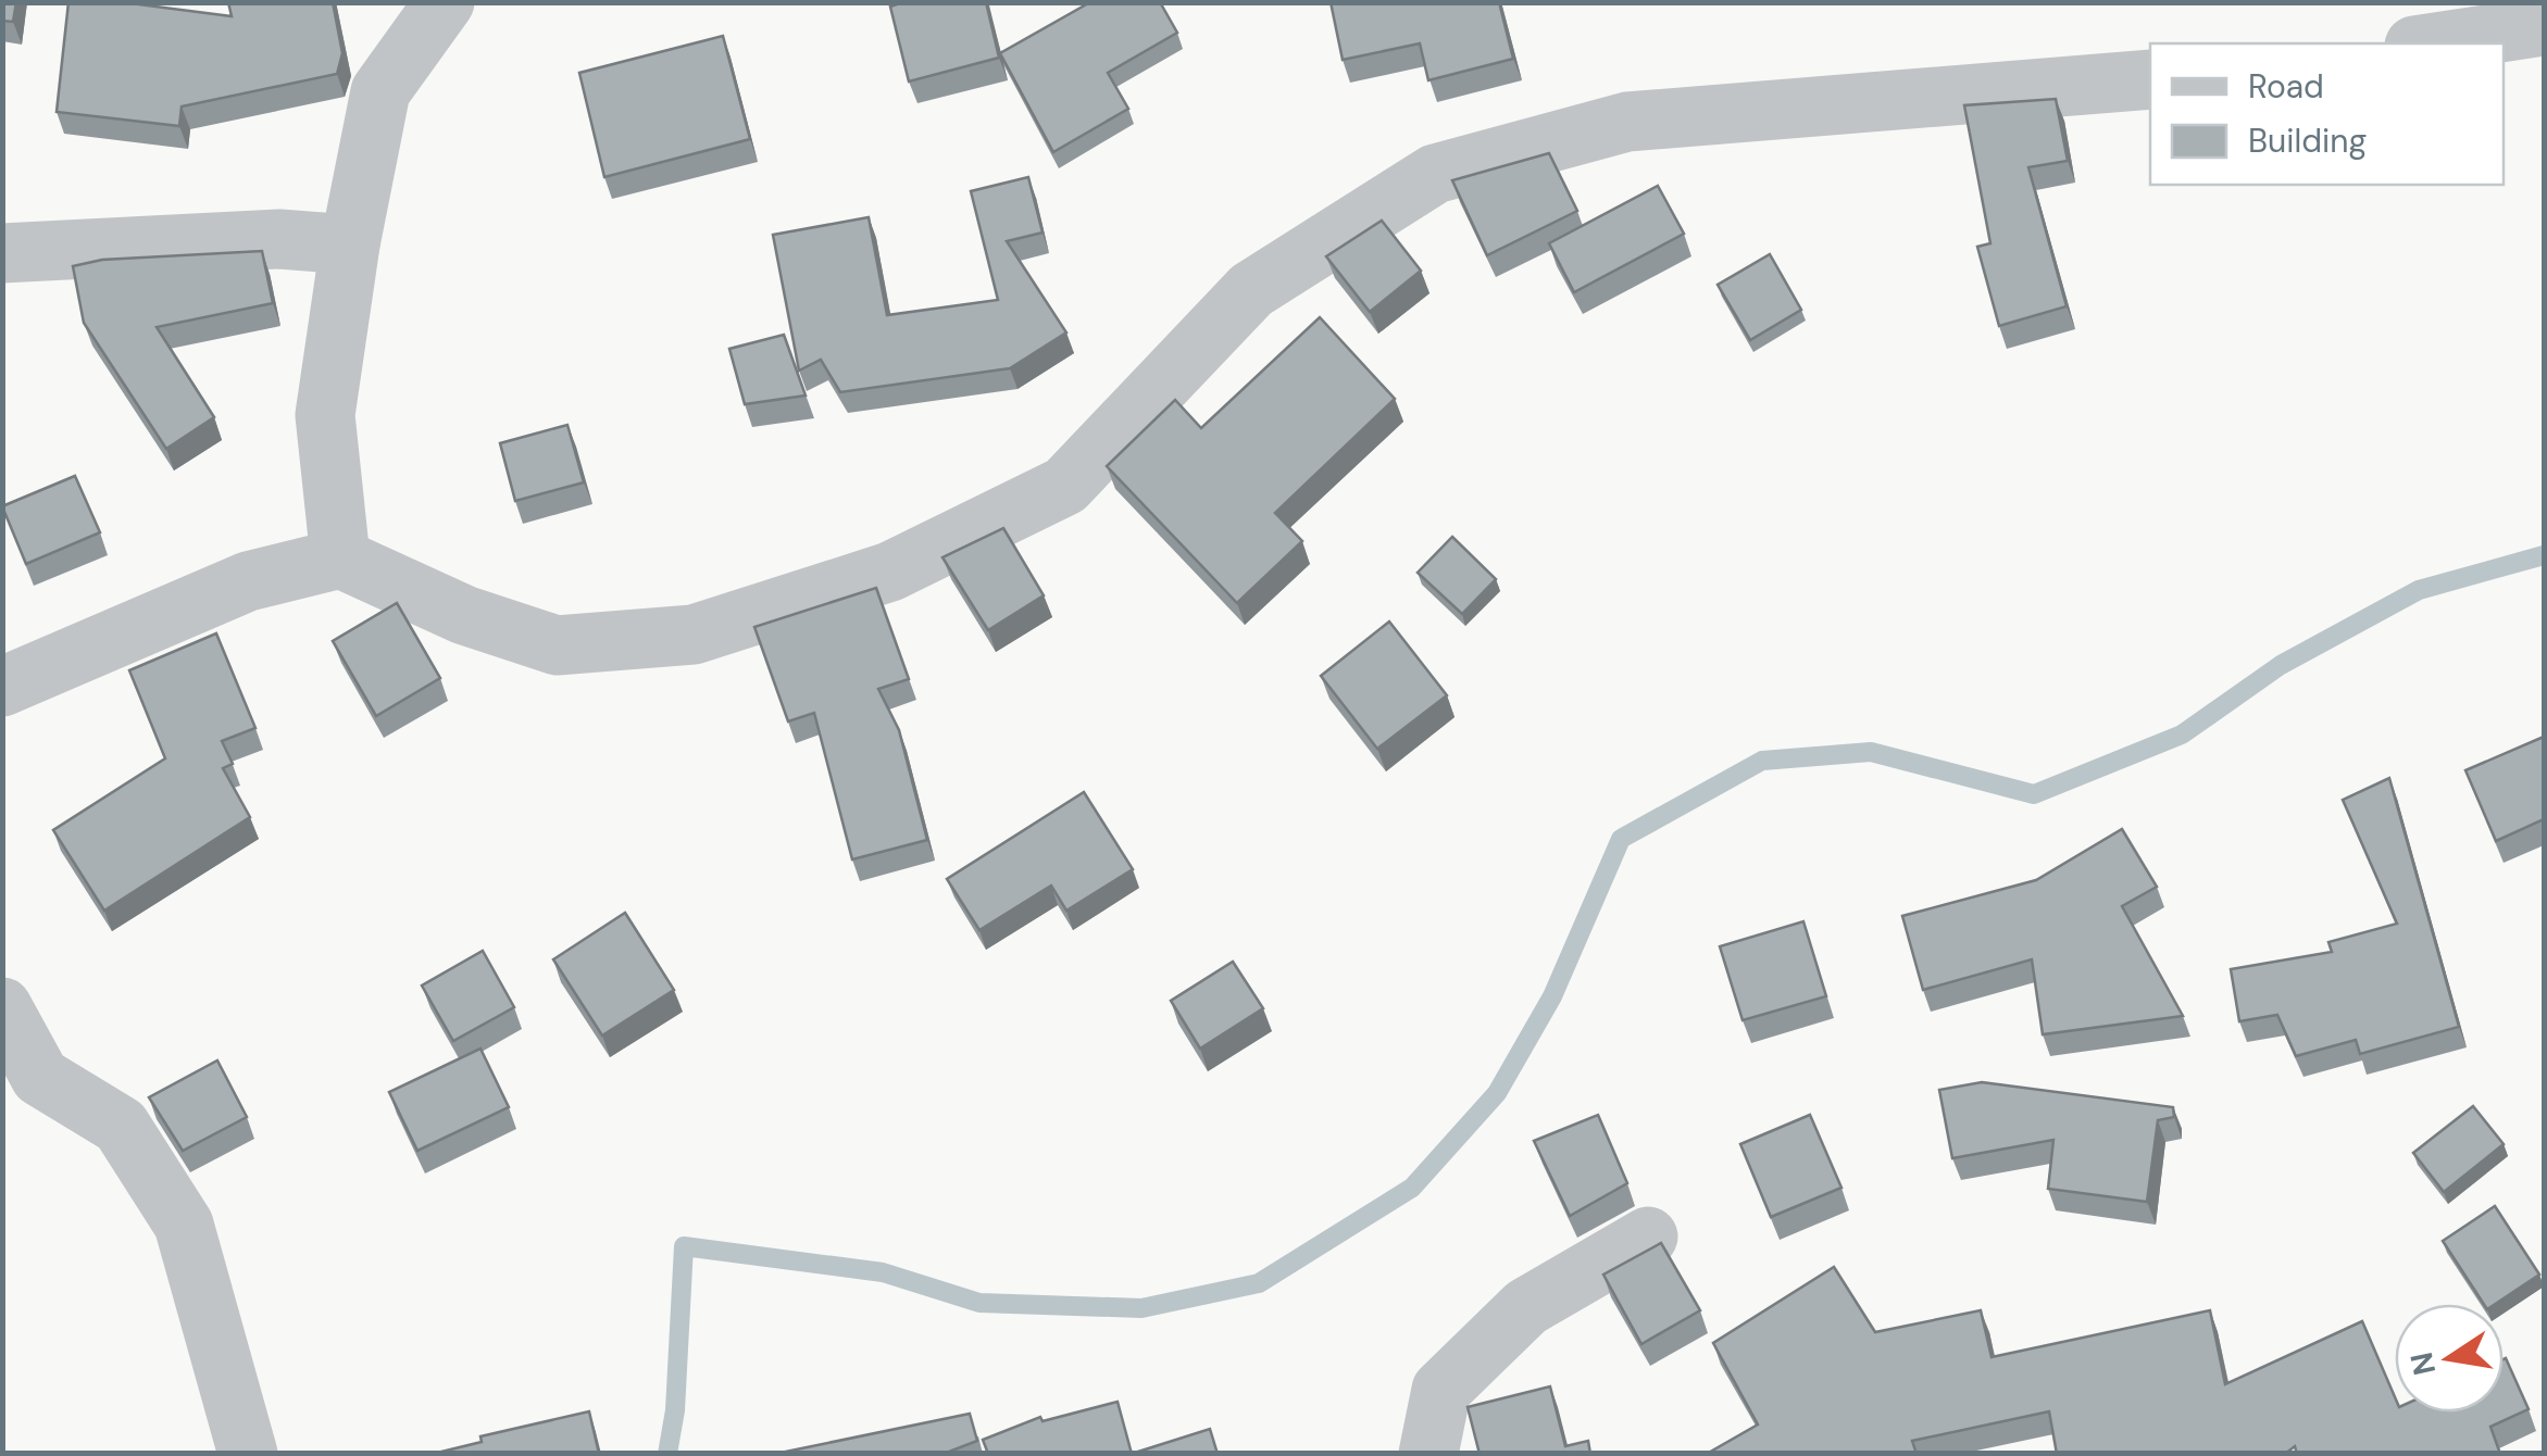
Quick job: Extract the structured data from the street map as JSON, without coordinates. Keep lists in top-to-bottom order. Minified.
{"legend":["Road","Building"],"north":"left"}
